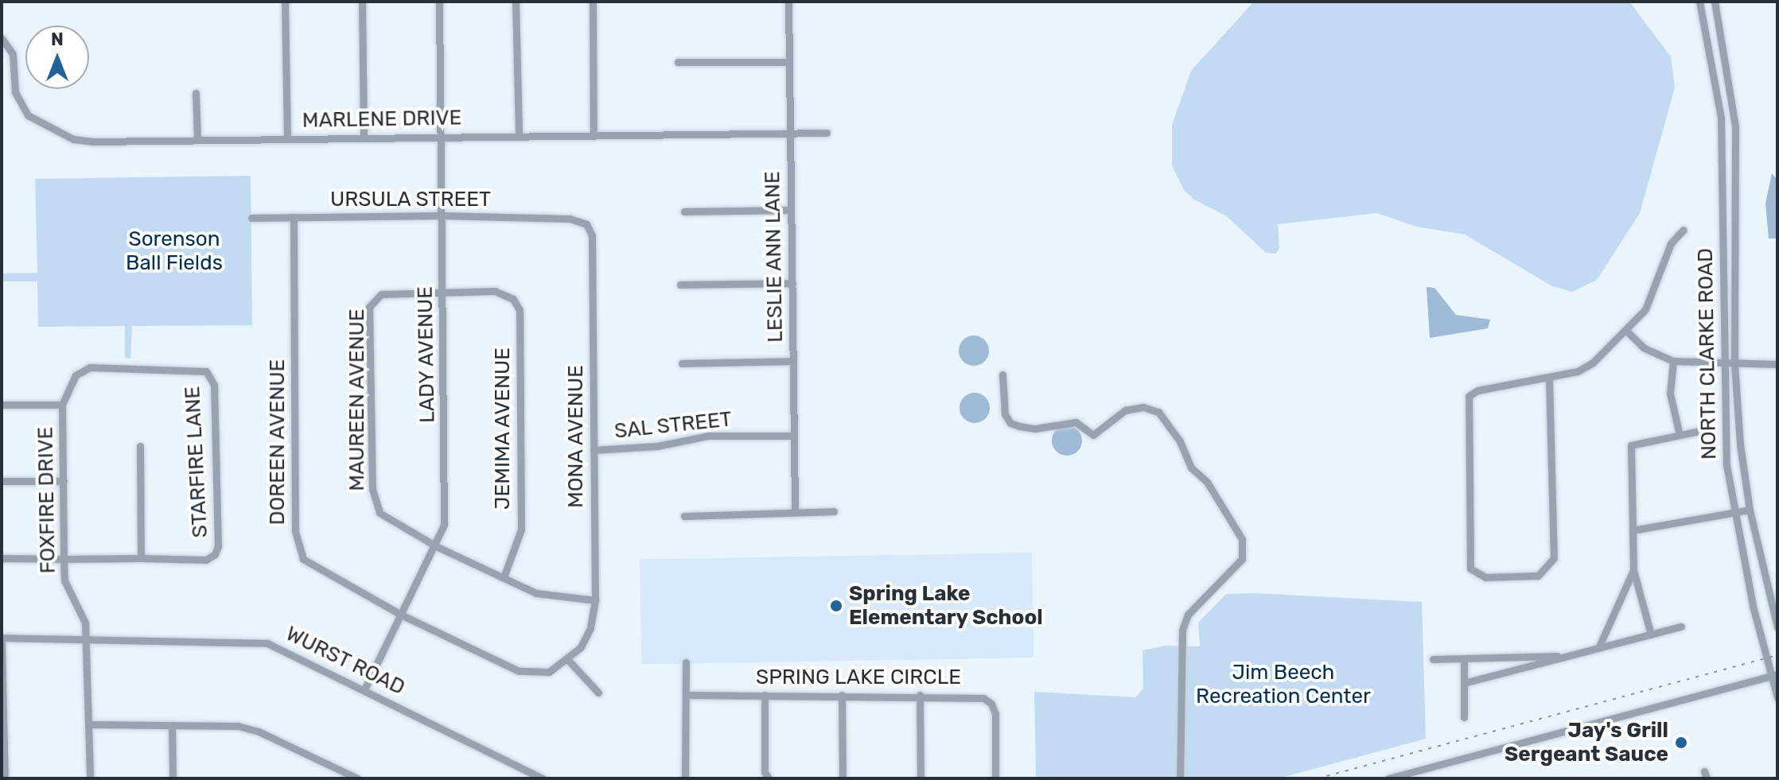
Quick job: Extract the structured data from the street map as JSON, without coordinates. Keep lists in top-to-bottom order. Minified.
{"streets":{"street":["MARLENE DRIVE","URSULA STREET","LESLIE ANN LANE","NORTH CLARKE ROAD","LADY AVENUE","MAUREEN AVENUE","SAL STREET","JEMIMA AVENUE","MONA AVENUE","DOREEN AVENUE","STARFIRE LANE","FOXFIRE DRIVE","WURST ROAD","SPRING LAKE CIRCLE"]},"crossings":[["MARLENE DRIVE","LESLIE ANN LANE"],["MARLENE DRIVE","LADY AVENUE"],["URSULA STREET","LADY AVENUE"],["URSULA STREET","MONA AVENUE"],["URSULA STREET","DOREEN AVENUE"],["LESLIE ANN LANE","SAL STREET"],["LADY AVENUE","MAUREEN AVENUE"],["LADY AVENUE","JEMIMA AVENUE"],["LADY AVENUE","DOREEN AVENUE"],["LADY AVENUE","WURST ROAD"],["MAUREEN AVENUE","JEMIMA AVENUE"],["MAUREEN AVENUE","MONA AVENUE"],["SAL STREET","MONA AVENUE"],["MONA AVENUE","DOREEN AVENUE"],["STARFIRE LANE","FOXFIRE DRIVE"],["FOXFIRE DRIVE","WURST ROAD"]],"parks":["Sorenson Ball Fields","Jim Beech Recreation Center"],"places":["Spring Lake Elementary School","Jay's Grill Sergeant Sauce"],"north":"top"}
